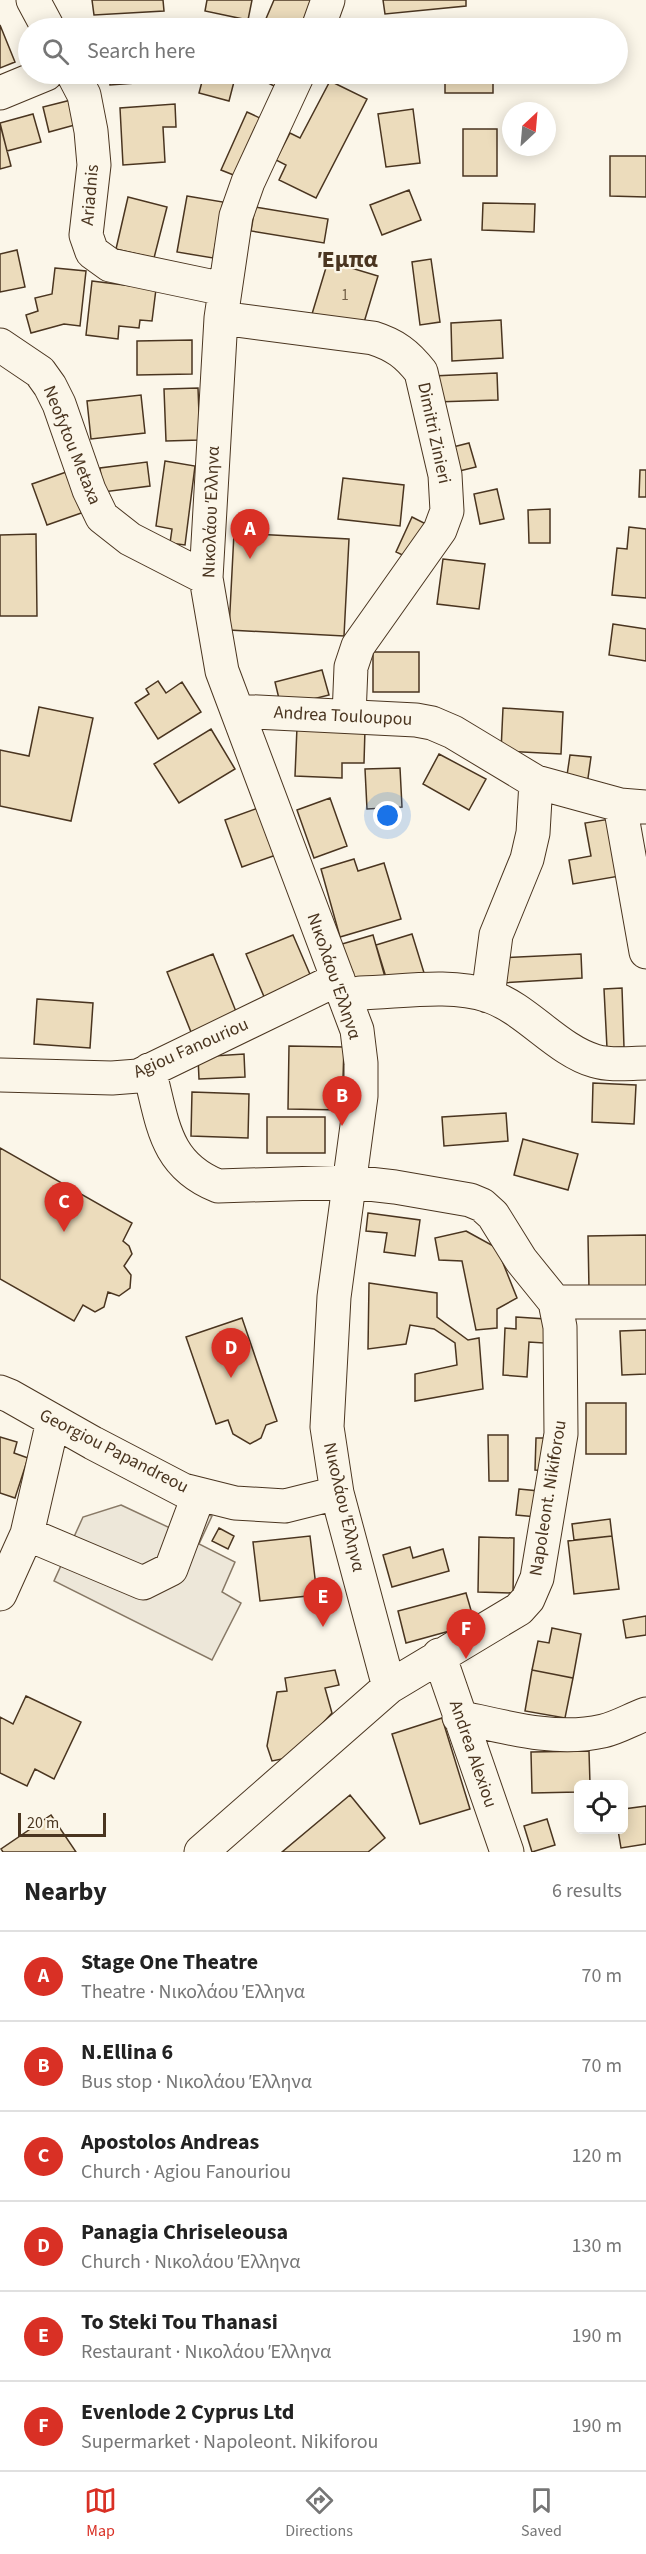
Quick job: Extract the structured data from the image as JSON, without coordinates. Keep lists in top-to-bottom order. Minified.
{"streets":{"street":["Ariadnis","Dimitri Zinieri","Neofytou Metaxa","Νικολάου Έλληνα","Andrea Touloupou","Agiou Fanouriou","Georgiou Papandreou","Napoleont. Nikiforou","Andrea Alexiou"]},"crossings":[["Ariadnis","Dimitri Zinieri"],["Ariadnis","Νικολάου Έλληνα"],["Dimitri Zinieri","Νικολάου Έλληνα"],["Dimitri Zinieri","Andrea Touloupou"],["Neofytou Metaxa","Νικολάου Έλληνα"],["Νικολάου Έλληνα","Andrea Touloupou"],["Νικολάου Έλληνα","Agiou Fanouriou"],["Νικολάου Έλληνα","Georgiou Papandreou"],["Νικολάου Έλληνα","Napoleont. Nikiforou"],["Agiou Fanouriou","Napoleont. Nikiforou"],["Napoleont. Nikiforou","Andrea Alexiou"]],"districts":["Έμπα"],"house_numbers":["1"],"scale_bar":"20 m","north":"top right","page":{"search":"Search here","pins":["A","B","C","D","E","F"],"scale":"20 m","heading":["Nearby","6 results"],"list":[{"mark":"A","name":"Stage One Theatre","note":"Theatre · Νικολάου Έλληνα","value":"70 m"},{"mark":"B","name":"N.Ellina 6","note":"Bus stop · Νικολάου Έλληνα","value":"70 m"},{"mark":"C","name":"Apostolos Andreas","note":"Church · Agiou Fanouriou","value":"120 m"},{"mark":"D","name":"Panagia Chriseleousa","note":"Church · Νικολάου Έλληνα","value":"130 m"},{"mark":"E","name":"To Steki Tou Thanasi","note":"Restaurant · Νικολάου Έλληνα","value":"190 m"},{"mark":"F","name":"Evenlode 2 Cyprus Ltd","note":"Supermarket · Napoleont. Nikiforou","value":"190 m"}],"nav":["Map","Directions","Saved"]}}
